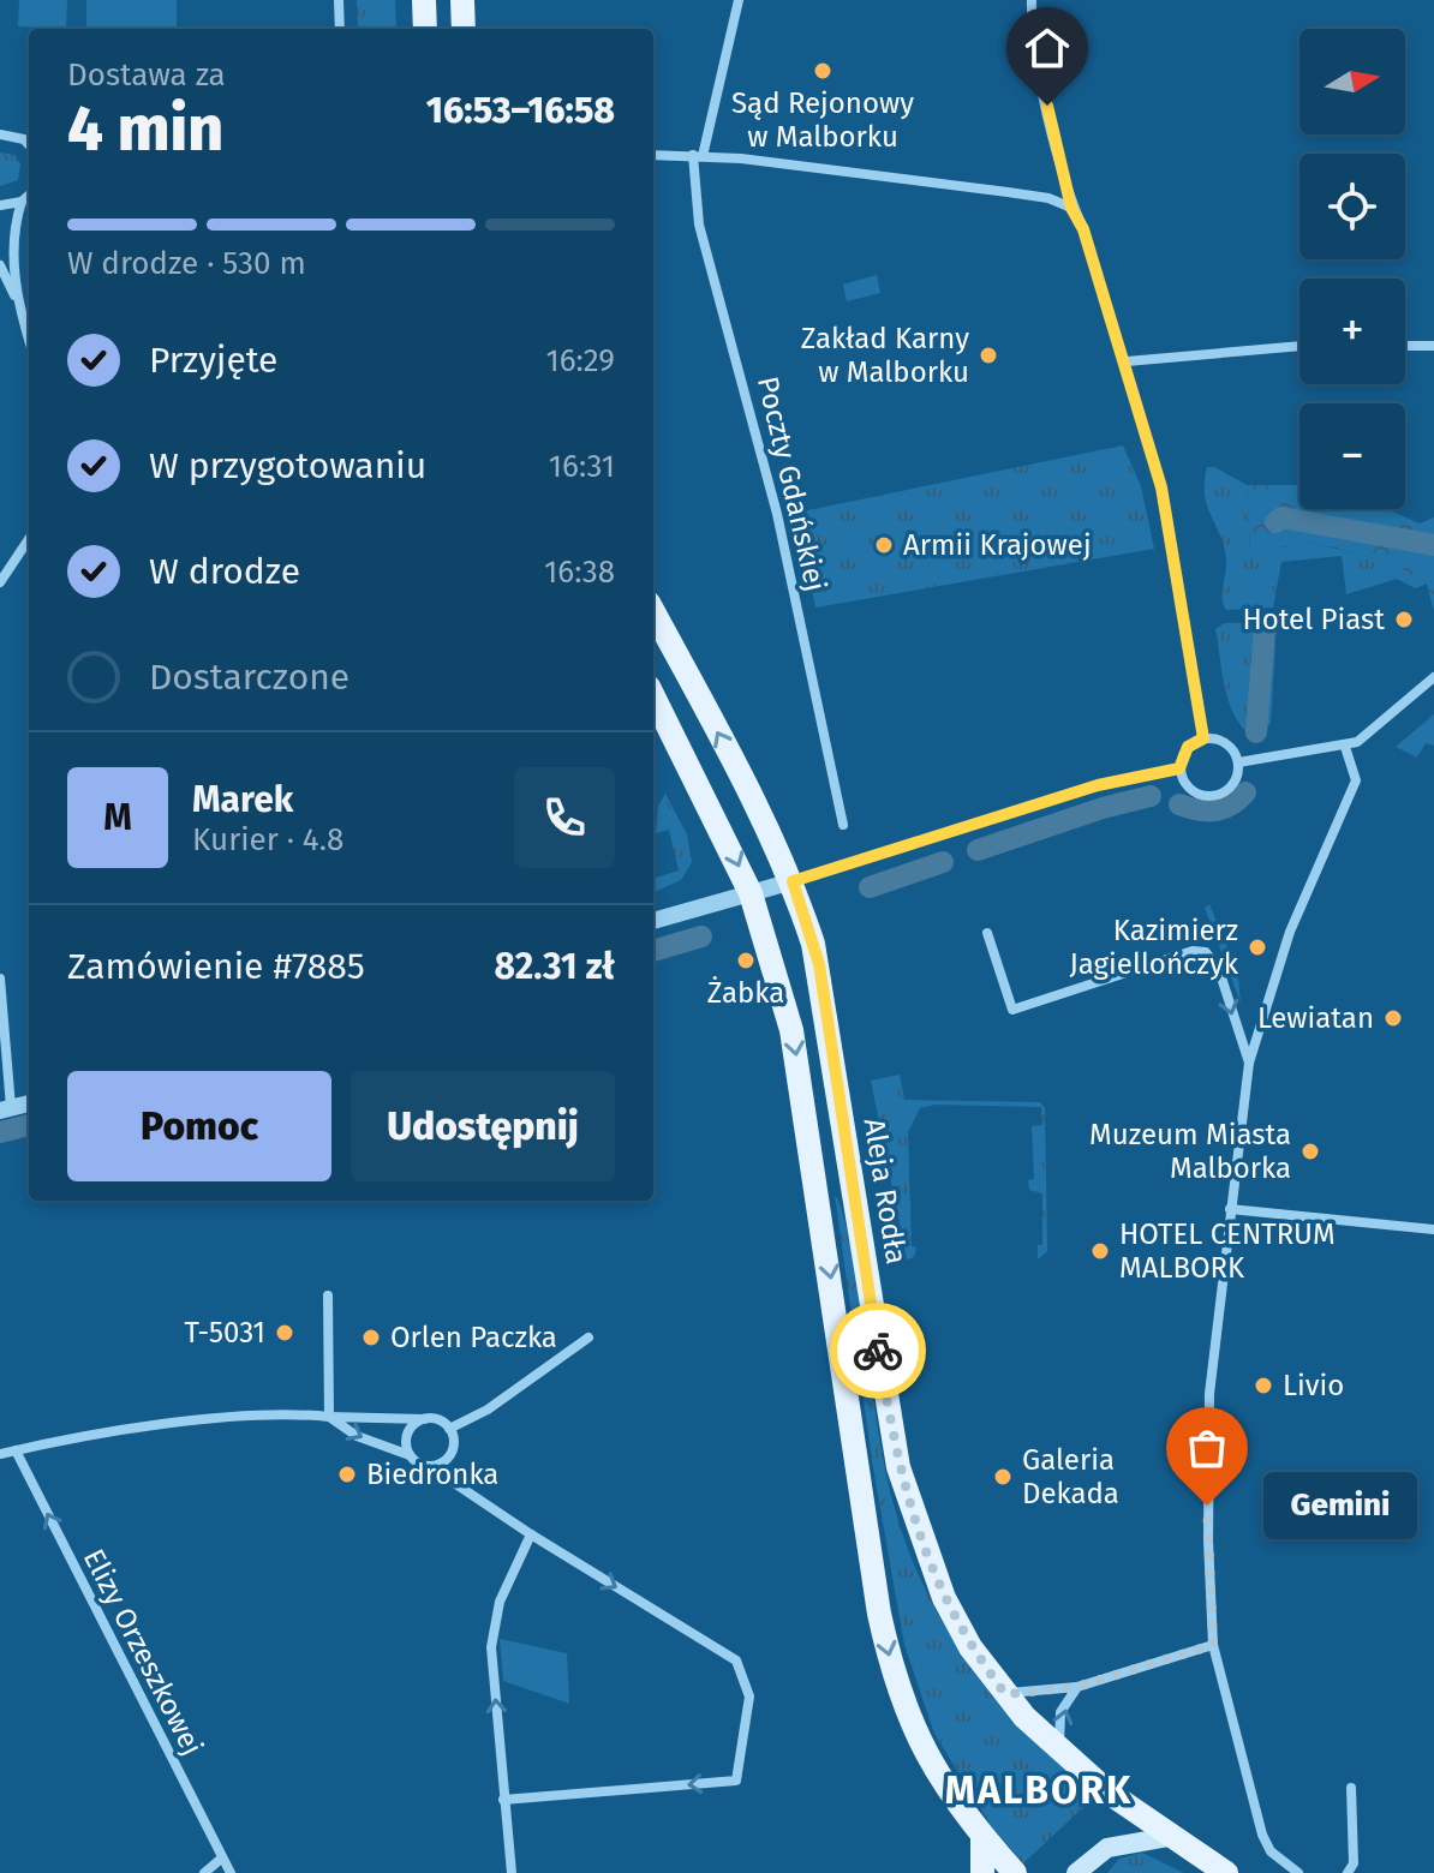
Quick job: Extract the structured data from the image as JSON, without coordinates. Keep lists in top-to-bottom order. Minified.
{"streets":{"main road":["Aleja Rodła"],"street":["Poczty Gdańskiej","Elizy Orzeszkowej"]},"one_way":["Elizy Orzeszkowej"],"districts":["MALBORK"],"places":["Sąd Rejonowy w Malborku","Zakład Karny w Malborku","Armii Krajowej","Hotel Piast","Kazimierz Jagiellończyk","Żabka","Lewiatan","Muzeum Miasta Malborka","HOTEL CENTRUM MALBORK","T-5031","Orlen Paczka","Livio","Biedronka","Galeria Dekada","Gemini"],"north":"right","page":{"map_buttons":["+","−"],"heading":["4 min","Dostawa za","16:53–16:58"],"panel":["Marek","Kurier · 4.8","Zamówienie #7885","82.31 zł"],"bar":"W drodze · 530 m","list":[["Przyjęte","16:29"],["W przygotowaniu","16:31"],["W drodze","16:38"],"Dostarczone"],"round":"M","buttons":["Pomoc","Udostępnij"],"bubble":"Gemini"}}
